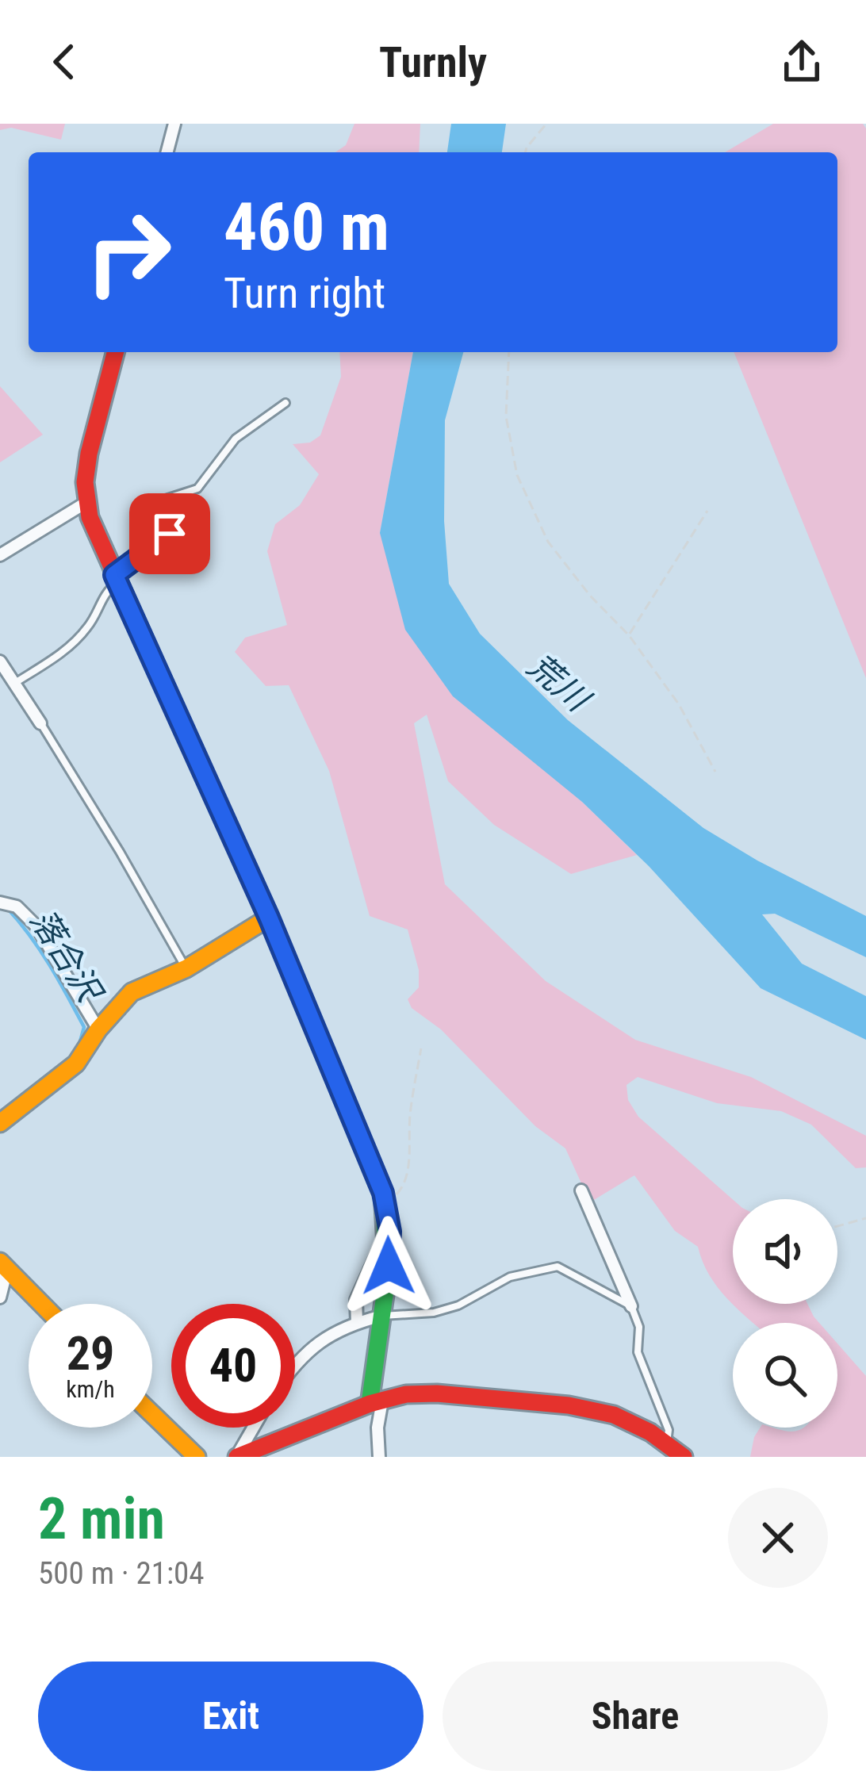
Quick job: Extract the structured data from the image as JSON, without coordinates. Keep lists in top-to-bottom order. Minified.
{"water":["荒川","落合沢"],"page":{"header":"Turnly","turn":["460 m","Turn right"],"speed":"29 km/h","limit":"40","heading":["2 min","500 m · 21:04"],"buttons":["Exit","Share"]}}
